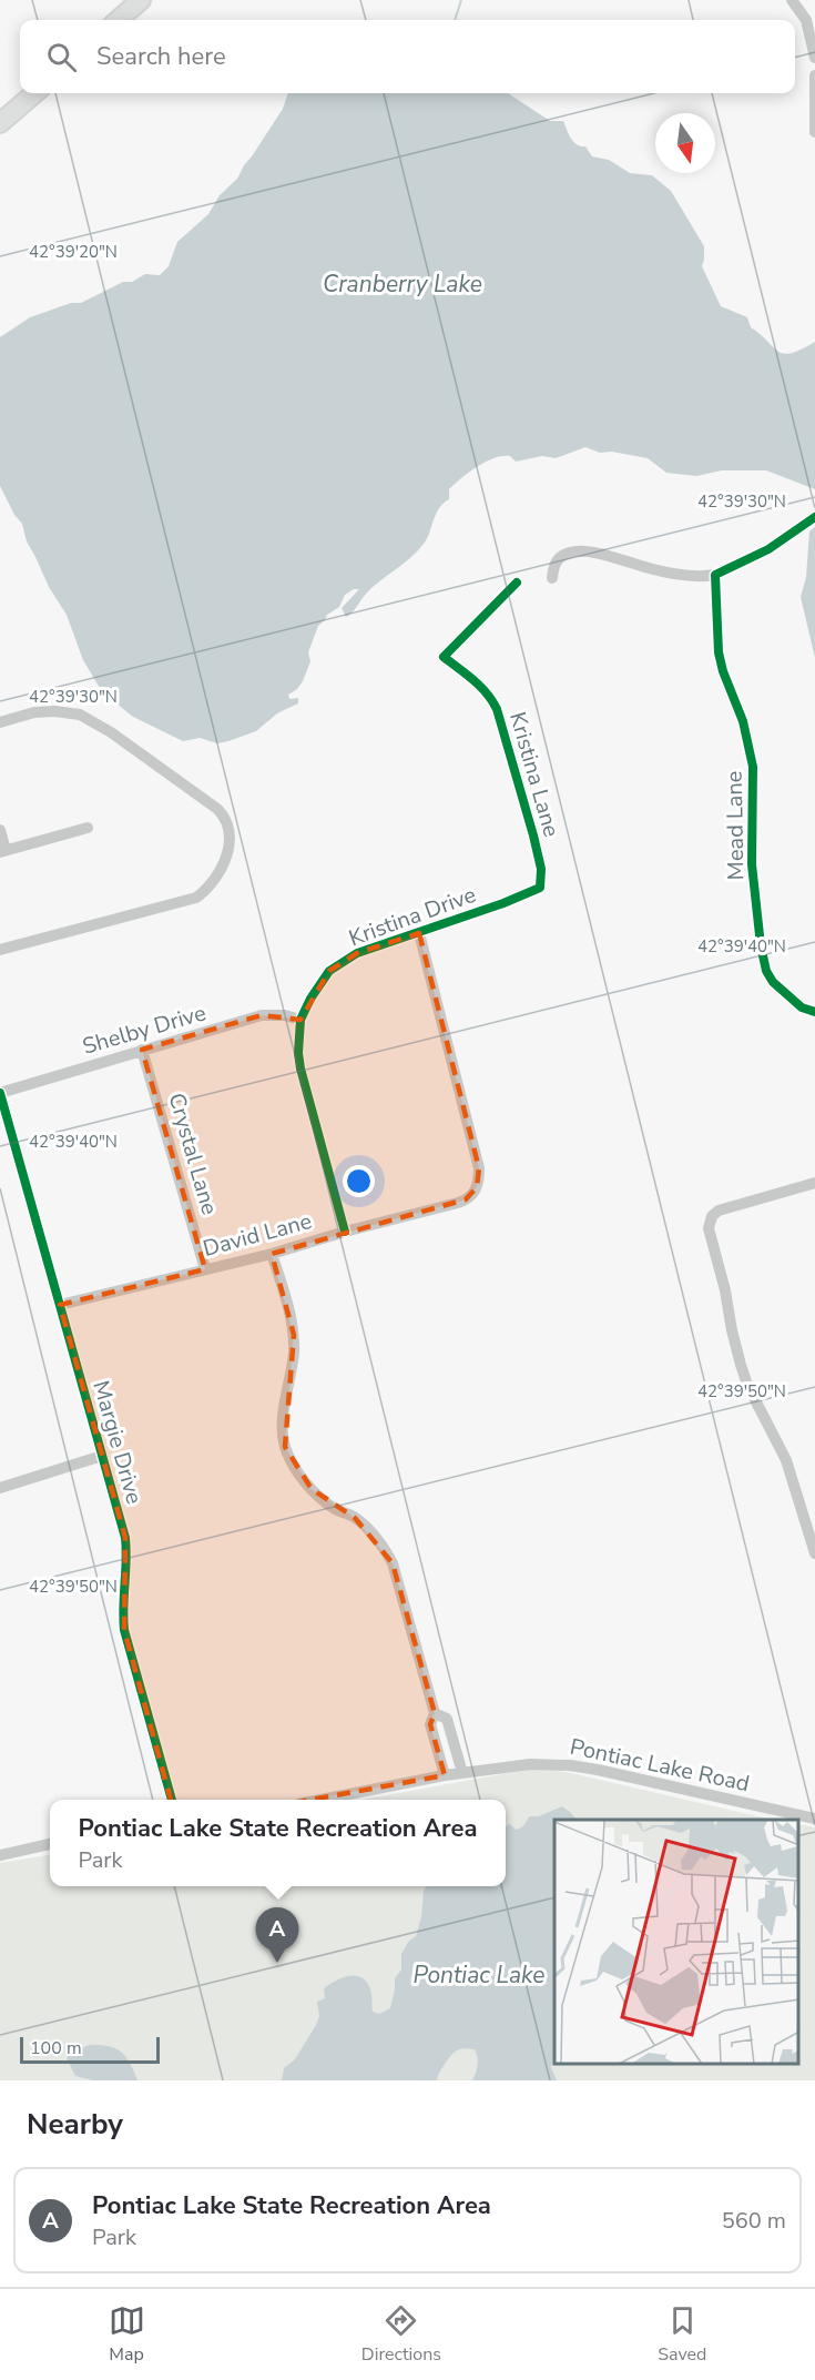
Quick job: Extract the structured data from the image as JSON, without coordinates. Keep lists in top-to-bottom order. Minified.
{"streets":{"street":["Kristina Lane","Mead Lane","Kristina Drive","Shelby Drive","Crystal Lane","David Lane","Margie Drive","Pontiac Lake Road"]},"crossings":[["Kristina Lane","Kristina Drive"],["Kristina Drive","Shelby Drive"],["Kristina Drive","David Lane"],["Shelby Drive","Crystal Lane"],["Shelby Drive","Margie Drive"],["Crystal Lane","David Lane"],["David Lane","Margie Drive"]],"water":["Cranberry Lake","Pontiac Lake"],"scale_bar":"100 m","north":"bottom","page":{"search":"Search here","popup":["Pontiac Lake State Recreation Area","Park"],"pins":"A","scale":"100 m","heading":"Nearby","list":[{"mark":"A","name":"Pontiac Lake State Recreation Area","note":"Park","value":"560 m"}],"nav":["Map","Directions","Saved"]},"coordinates":["42°39'20\"N","42°39'30\"N","42°39'40\"N","42°39'50\"N"]}
